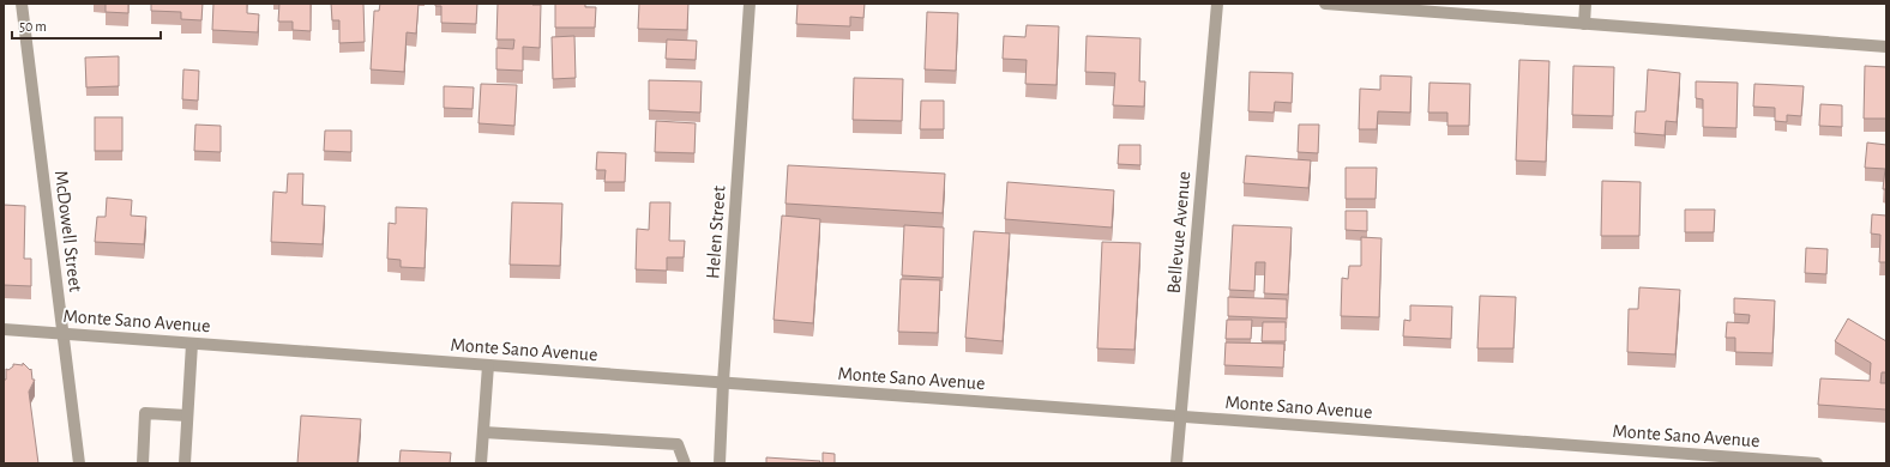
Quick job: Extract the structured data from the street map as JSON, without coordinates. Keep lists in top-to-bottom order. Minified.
{"streets":{"street":["McDowell Street","Helen Street","Bellevue Avenue","Monte Sano Avenue"]},"crossings":[["McDowell Street","Monte Sano Avenue"],["Helen Street","Monte Sano Avenue"],["Bellevue Avenue","Monte Sano Avenue"]],"scale_bar":"50 m"}
